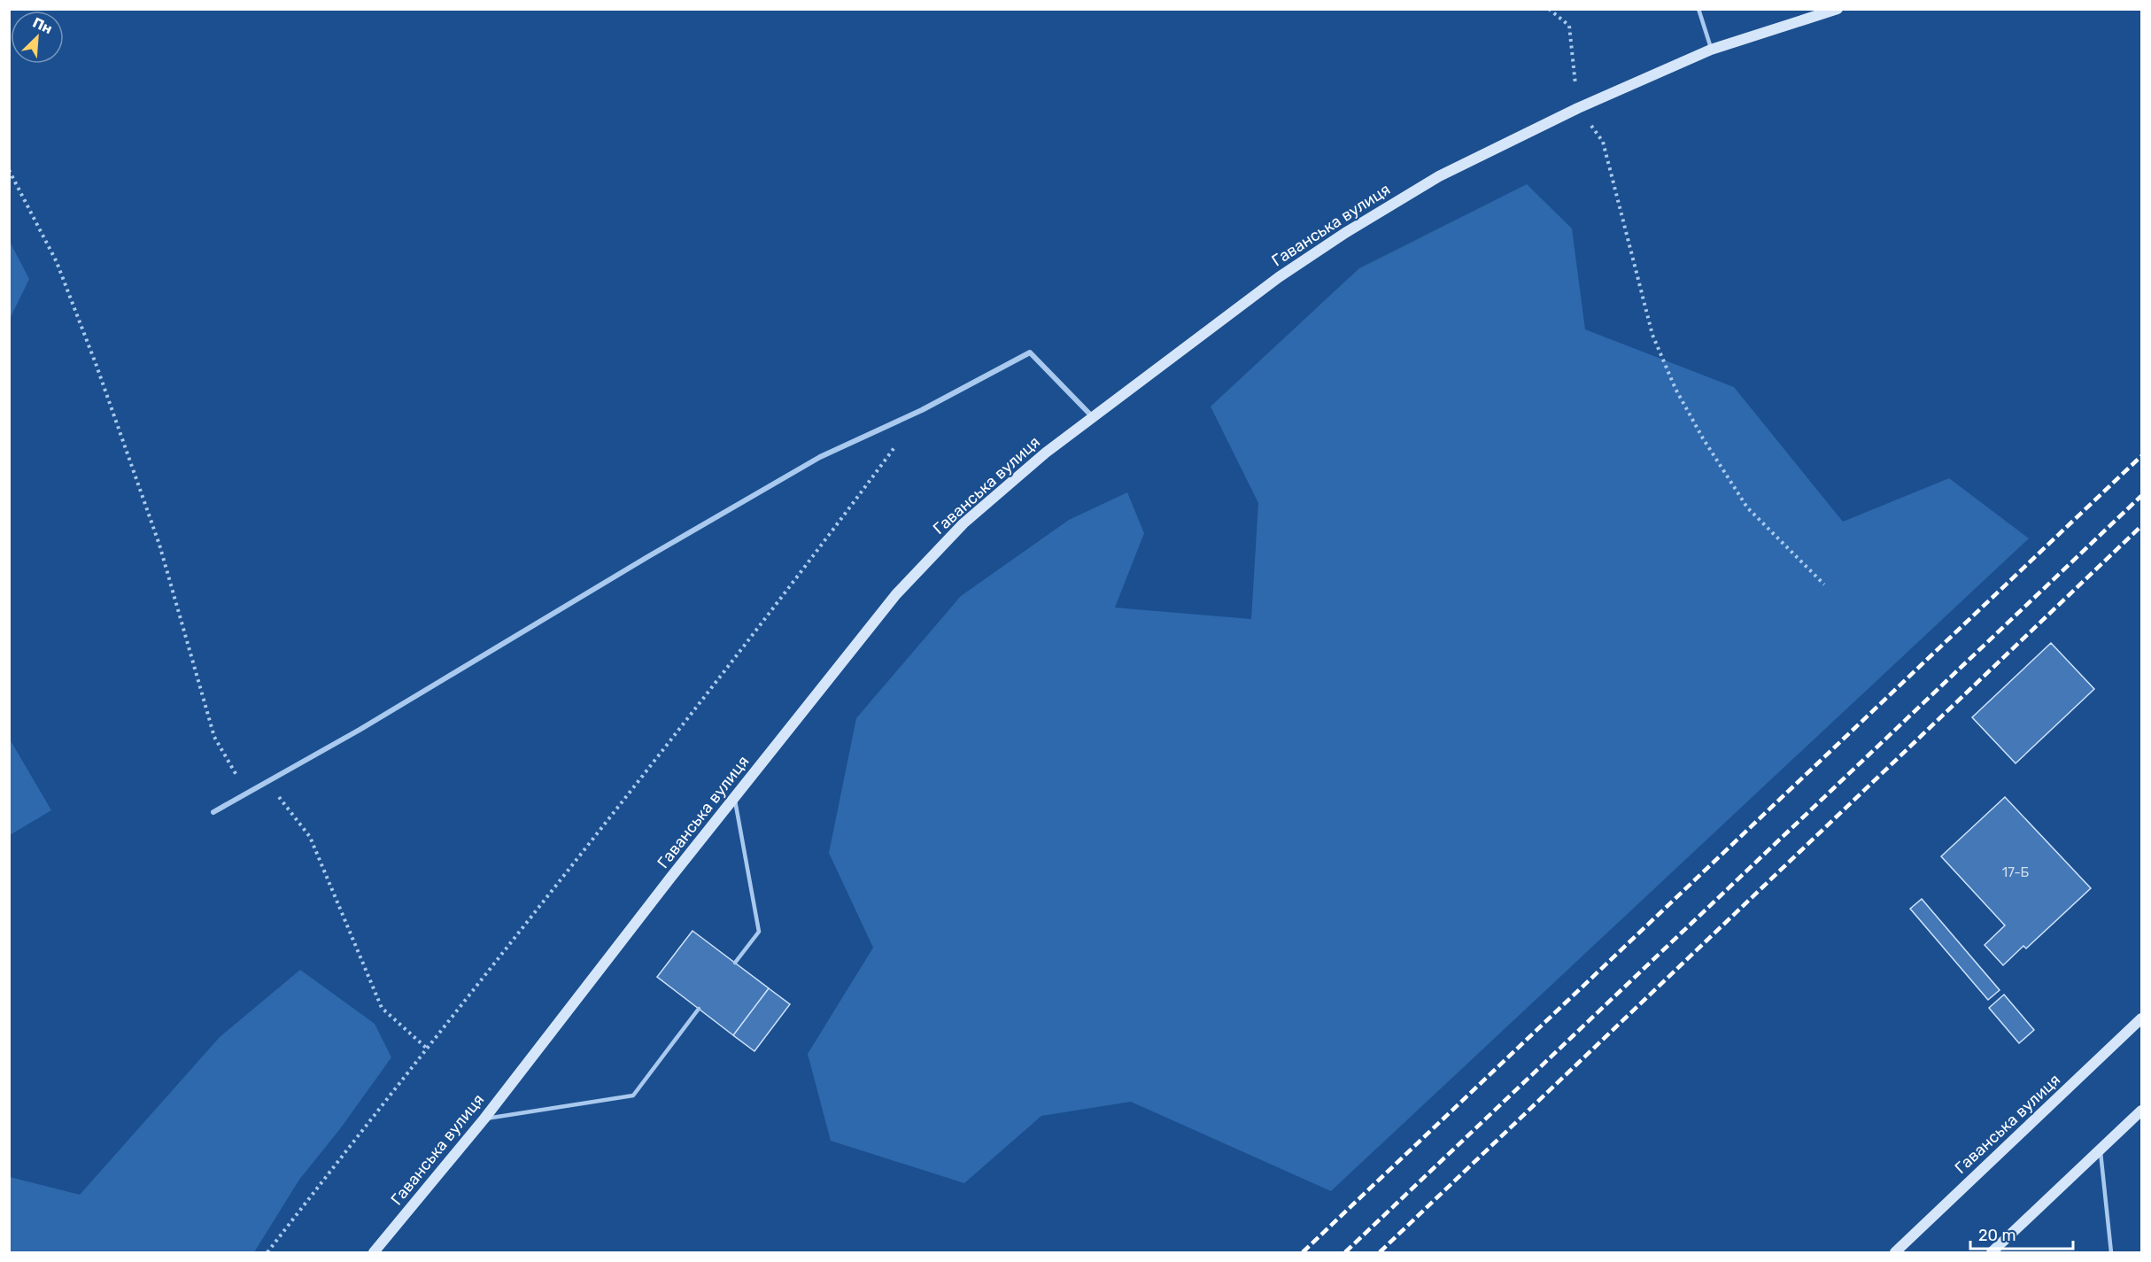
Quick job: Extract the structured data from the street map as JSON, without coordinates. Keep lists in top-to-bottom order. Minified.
{"streets":{"main road":["Гаванська вулиця"]},"house_numbers":["17-Б"],"scale_bar":"20 m","north":"top right"}
